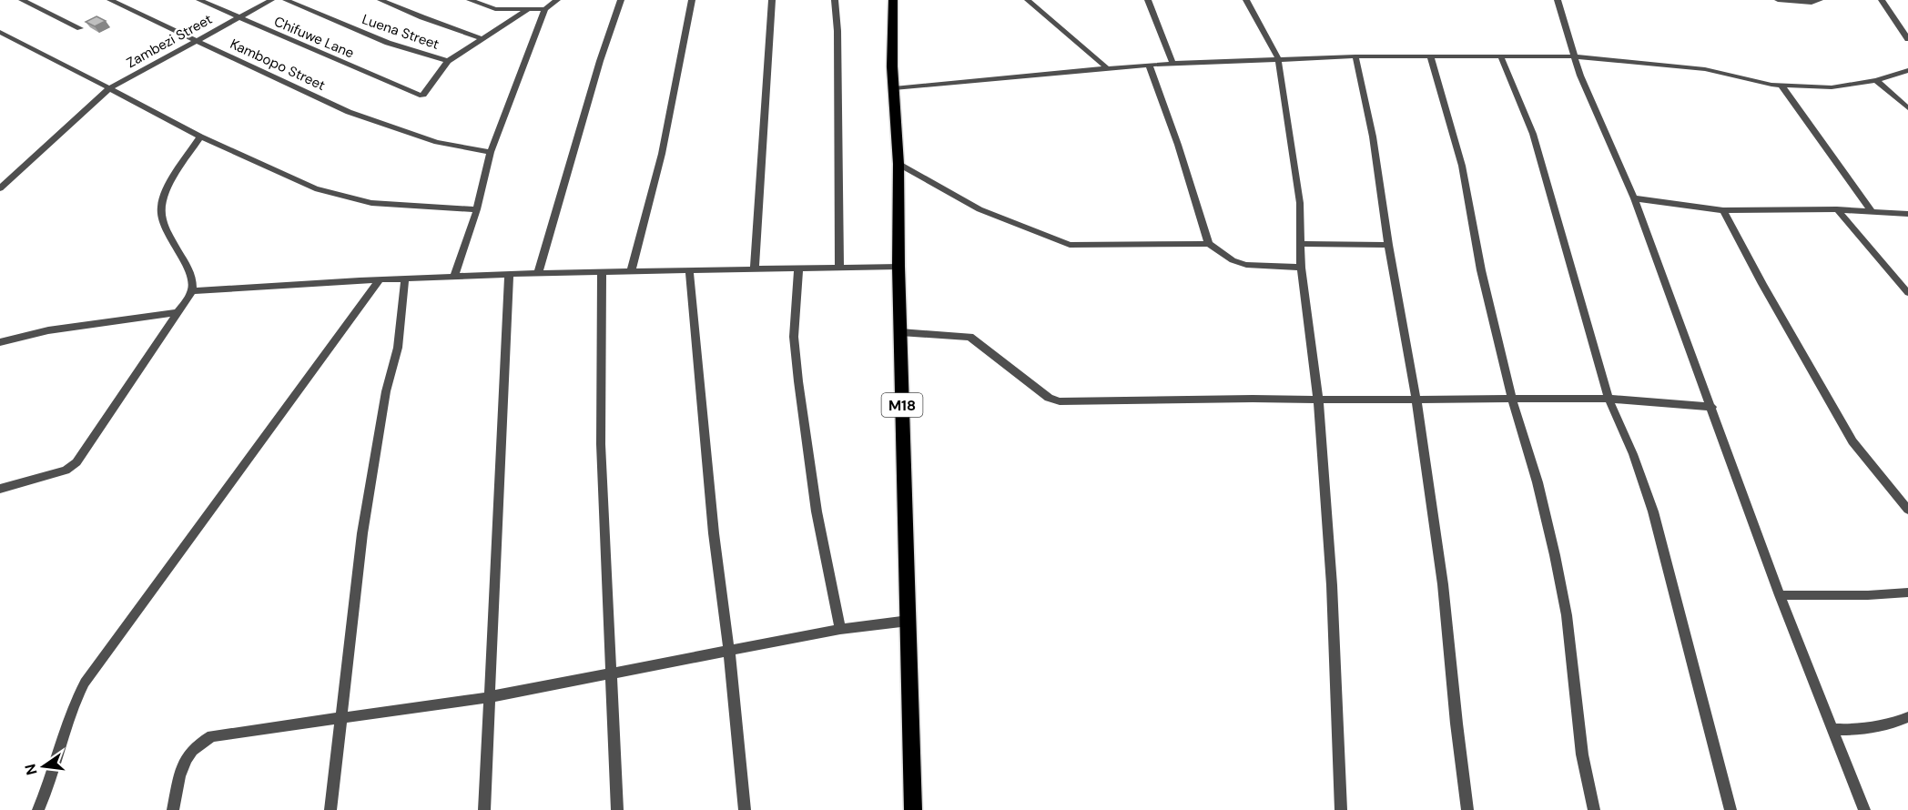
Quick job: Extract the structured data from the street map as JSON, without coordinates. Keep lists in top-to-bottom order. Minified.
{"streets":{"main road":["M18"],"street":["Luena Street","Chifuwe Lane","Zambezi Street","Kambopo Street"]},"crossings":[["Luena Street","Chifuwe Lane"],["Chifuwe Lane","Zambezi Street"],["Zambezi Street","Kambopo Street"]],"north":"left"}
